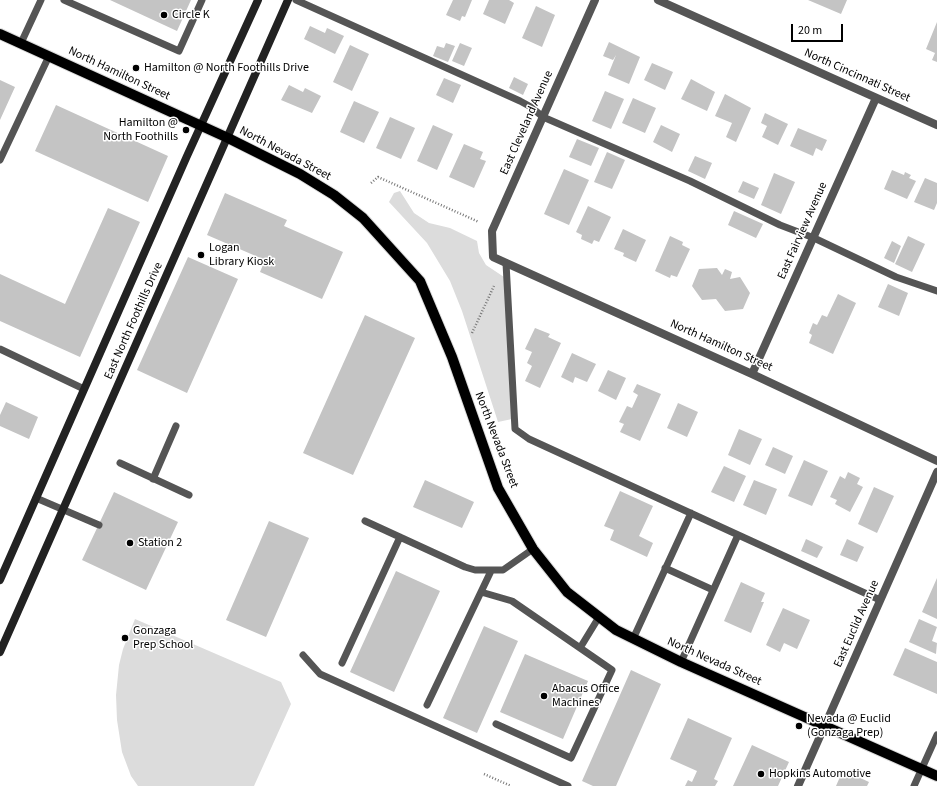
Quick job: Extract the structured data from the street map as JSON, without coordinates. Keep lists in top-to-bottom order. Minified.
{"streets":{"main road":["North Hamilton Street","North Nevada Street","East North Foothills Drive"],"street":["North Cincinnati Street","East Cleveland Avenue","East Fairview Avenue","East Euclid Avenue"]},"crossings":[["North Hamilton Street","East Cleveland Avenue"],["North Hamilton Street","North Nevada Street"],["North Hamilton Street","East Fairview Avenue"],["North Hamilton Street","East North Foothills Drive"],["North Cincinnati Street","East Fairview Avenue"],["North Nevada Street","East North Foothills Drive"],["North Nevada Street","East Euclid Avenue"]],"places":["Circle K","Hamilton @ North Foothills Drive","Hamilton @ North Foothills","Logan Library Kiosk","Station 2","Gonzaga Prep School","Abacus Office Machines","Nevada @ Euclid (Gonzaga Prep)","Hopkins Automotive"],"scale_bar":"20 m"}
